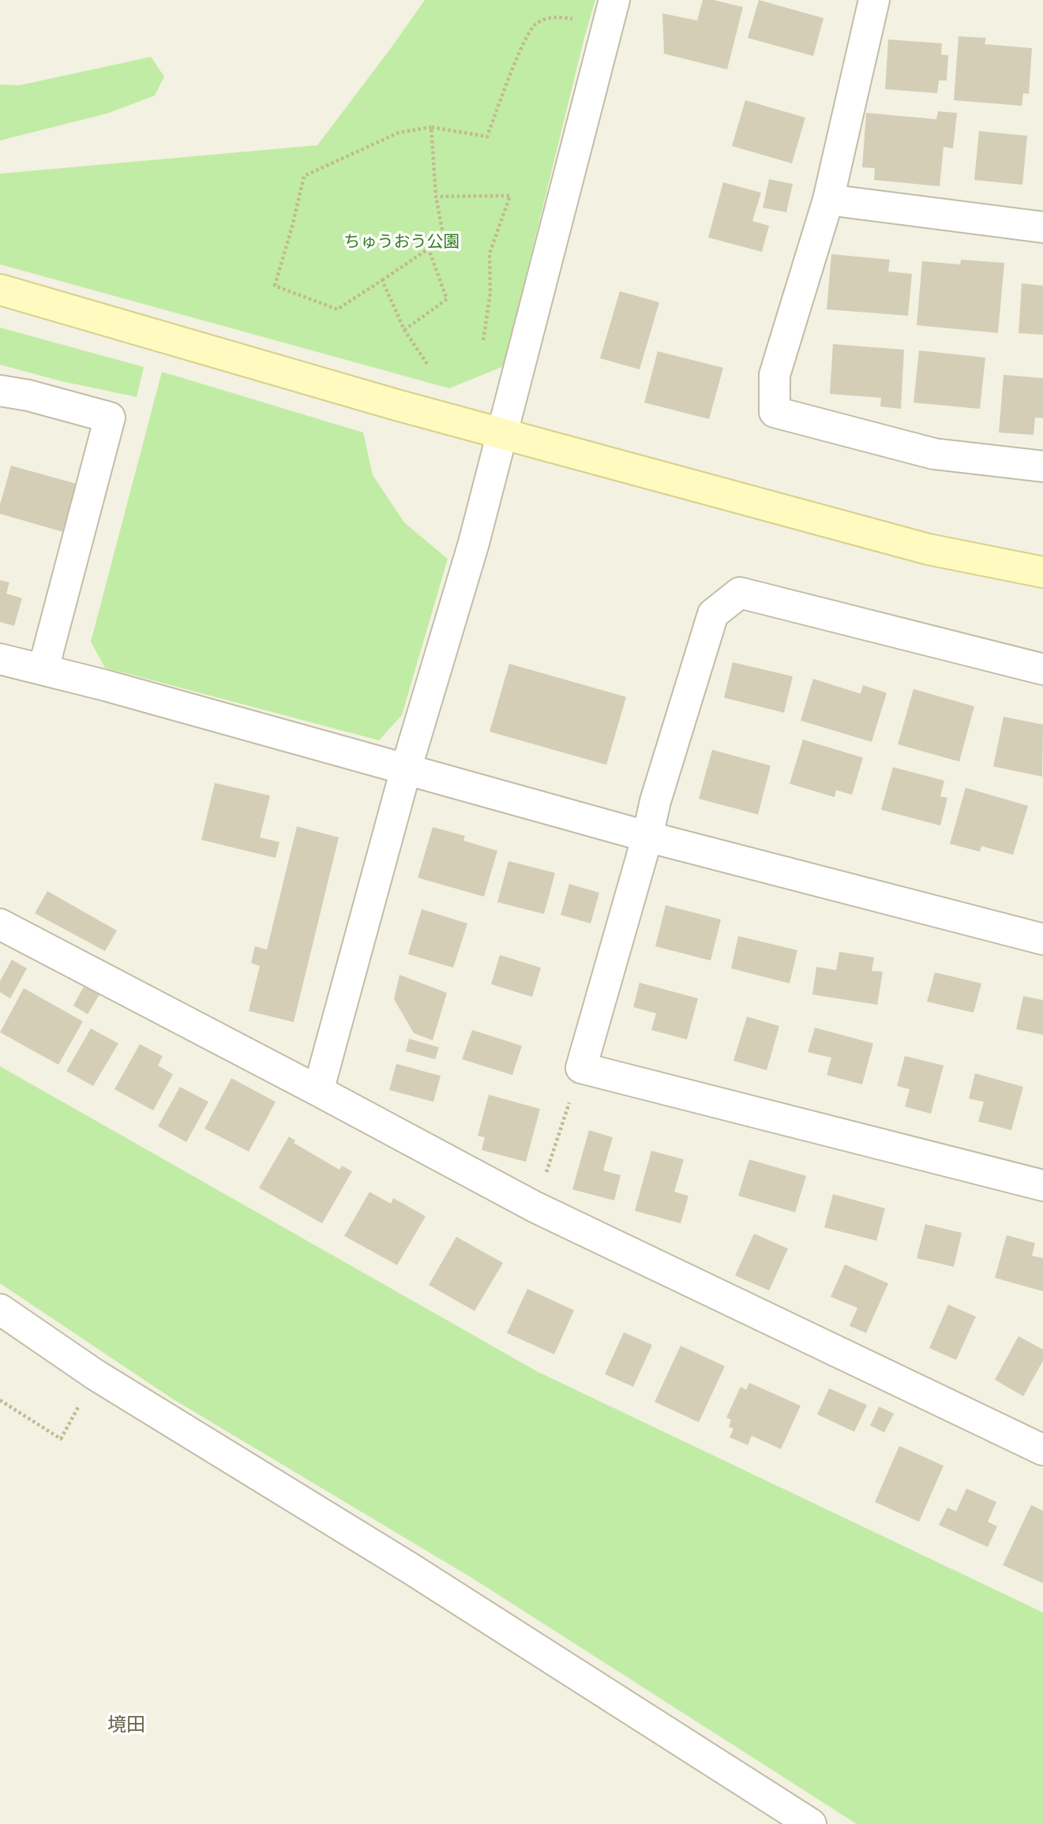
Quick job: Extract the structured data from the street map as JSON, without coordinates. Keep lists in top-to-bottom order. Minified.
{"districts":["境田"],"parks":["ちゅうおう公園"]}
